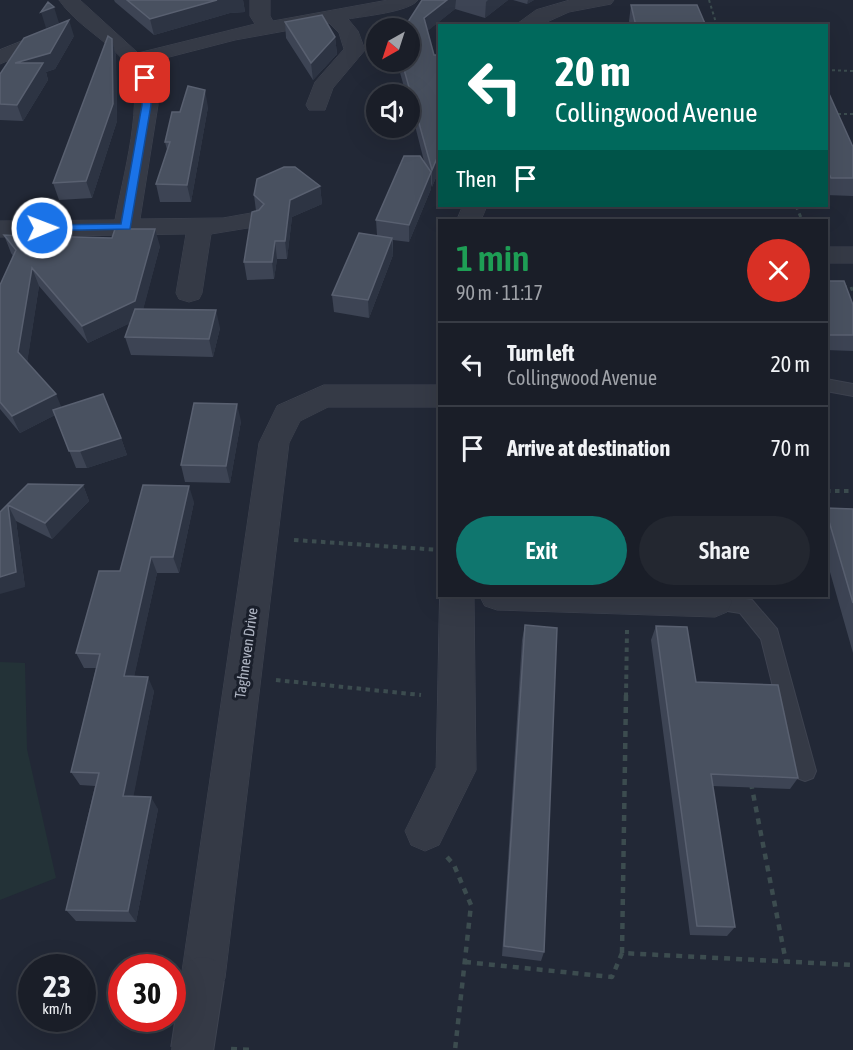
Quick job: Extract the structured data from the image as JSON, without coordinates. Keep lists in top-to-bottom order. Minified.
{"streets":{"street":["Taghneven Drive"]},"north":"bottom left","page":{"turn":["20 m","Collingwood Avenue"],"then":"Then","heading":["1 min","90 m · 11:17"],"list":[{"name":"Turn left","note":"Collingwood Avenue","value":"20 m"},{"name":"Arrive at destination","value":"70 m"}],"buttons":["Exit","Share"],"speed":"23 km/h","limit":"30"}}
